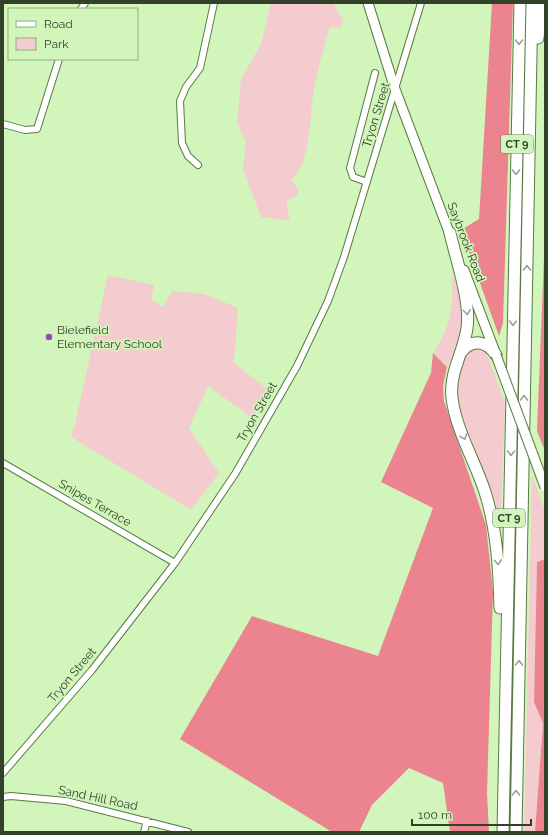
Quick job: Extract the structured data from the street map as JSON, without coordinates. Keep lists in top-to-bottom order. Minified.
{"streets":{"highway":["CT 9"],"main road":["Saybrook Road"],"street":["Tryon Street","Snipes Terrace","Sand Hill Road"]},"crossings":[["Tryon Street","Saybrook Road"],["Tryon Street","Snipes Terrace"]],"places":["Bielefield Elementary School"],"legend":["Road","Park"],"scale_bar":"100 m"}
